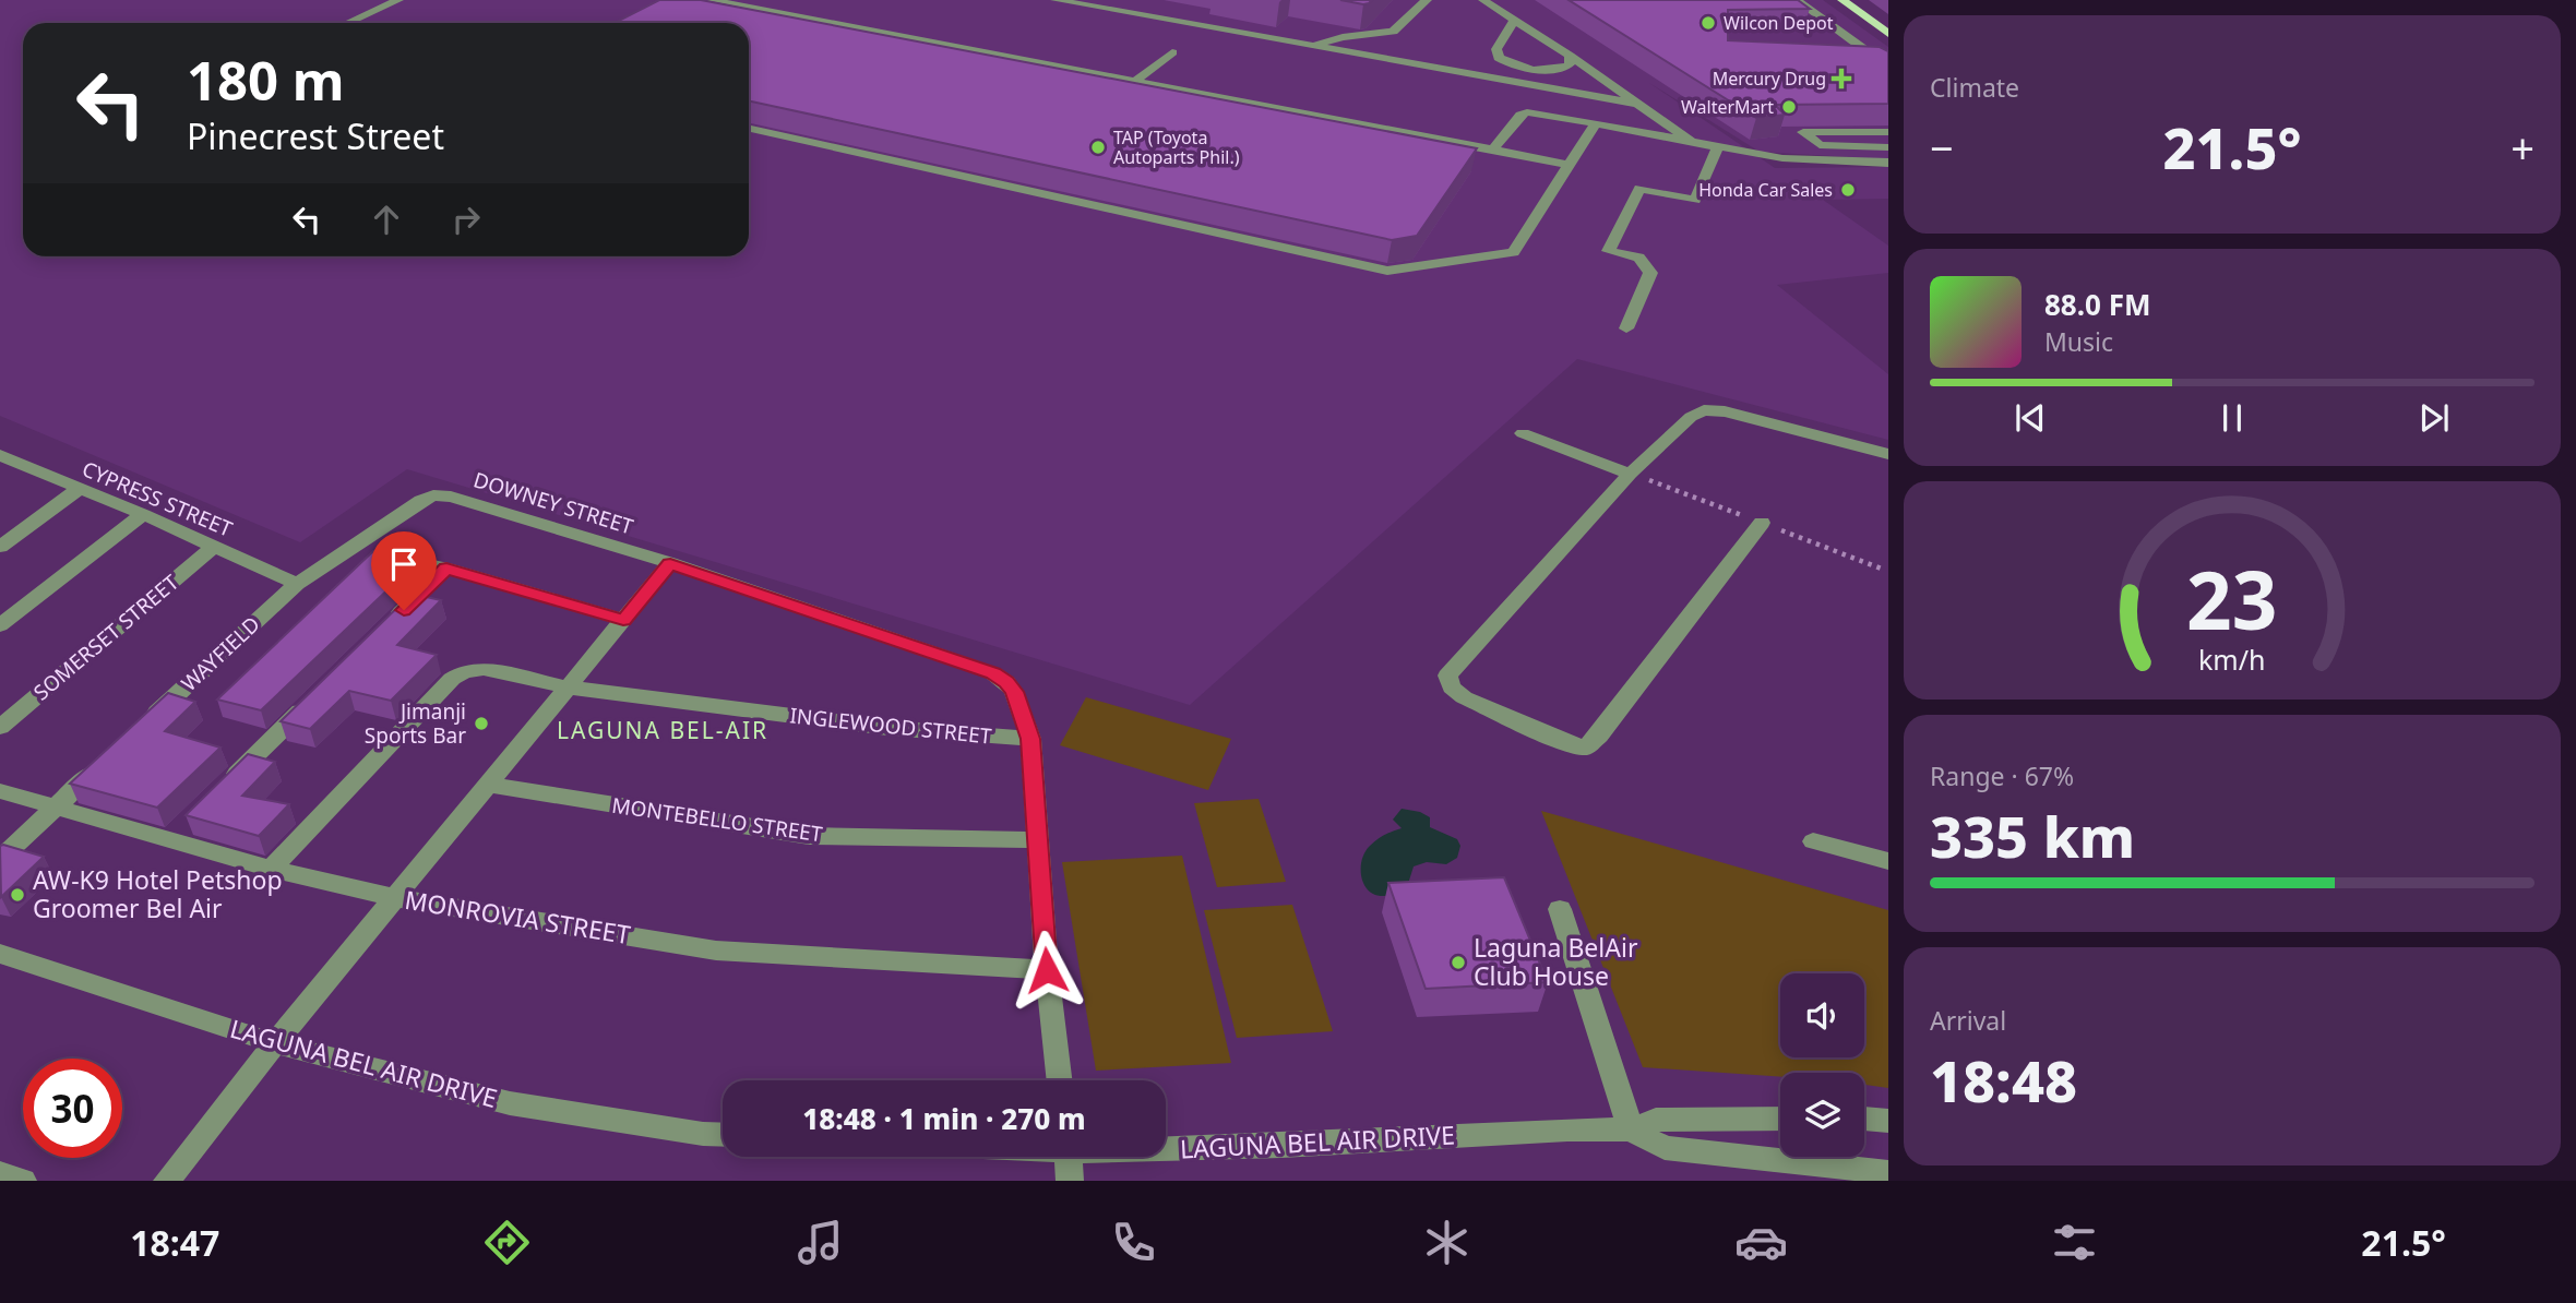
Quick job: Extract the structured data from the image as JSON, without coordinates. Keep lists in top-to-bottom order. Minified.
{"streets":{"street":["CYPRESS STREET","DOWNEY STREET","SOMERSET STREET","WAYFIELD","INGLEWOOD STREET","MONTEBELLO STREET","MONROVIA STREET","LAGUNA BEL AIR DRIVE"]},"crossings":[["CYPRESS STREET","SOMERSET STREET"],["CYPRESS STREET","WAYFIELD"],["DOWNEY STREET","WAYFIELD"],["DOWNEY STREET","INGLEWOOD STREET"],["DOWNEY STREET","MONTEBELLO STREET"],["DOWNEY STREET","MONROVIA STREET"],["INGLEWOOD STREET","MONROVIA STREET"]],"districts":["LAGUNA BEL-AIR"],"places":{"other":["Wilcon Depot","WalterMart","TAP (Toyota Autoparts Phil.)","Honda Car Sales","Jimanji Sports Bar","AW-K9 Hotel Petshop Groomer Bel Air","Laguna BelAir Club House"],"health":["Mercury Drug"]},"page":{"tile":["Climate",["Range · 67%","335 km"],["Arrival","18:48"]],"turn":["180 m","Pinecrest Street"],"heat":["−","21.5°","+"],"song":["88.0 FM","Music"],"limit":"30","trip":"18:48 · 1 min · 270 m","tabs":["18:47","21.5°"],"gauge":["23","km/h"]}}
